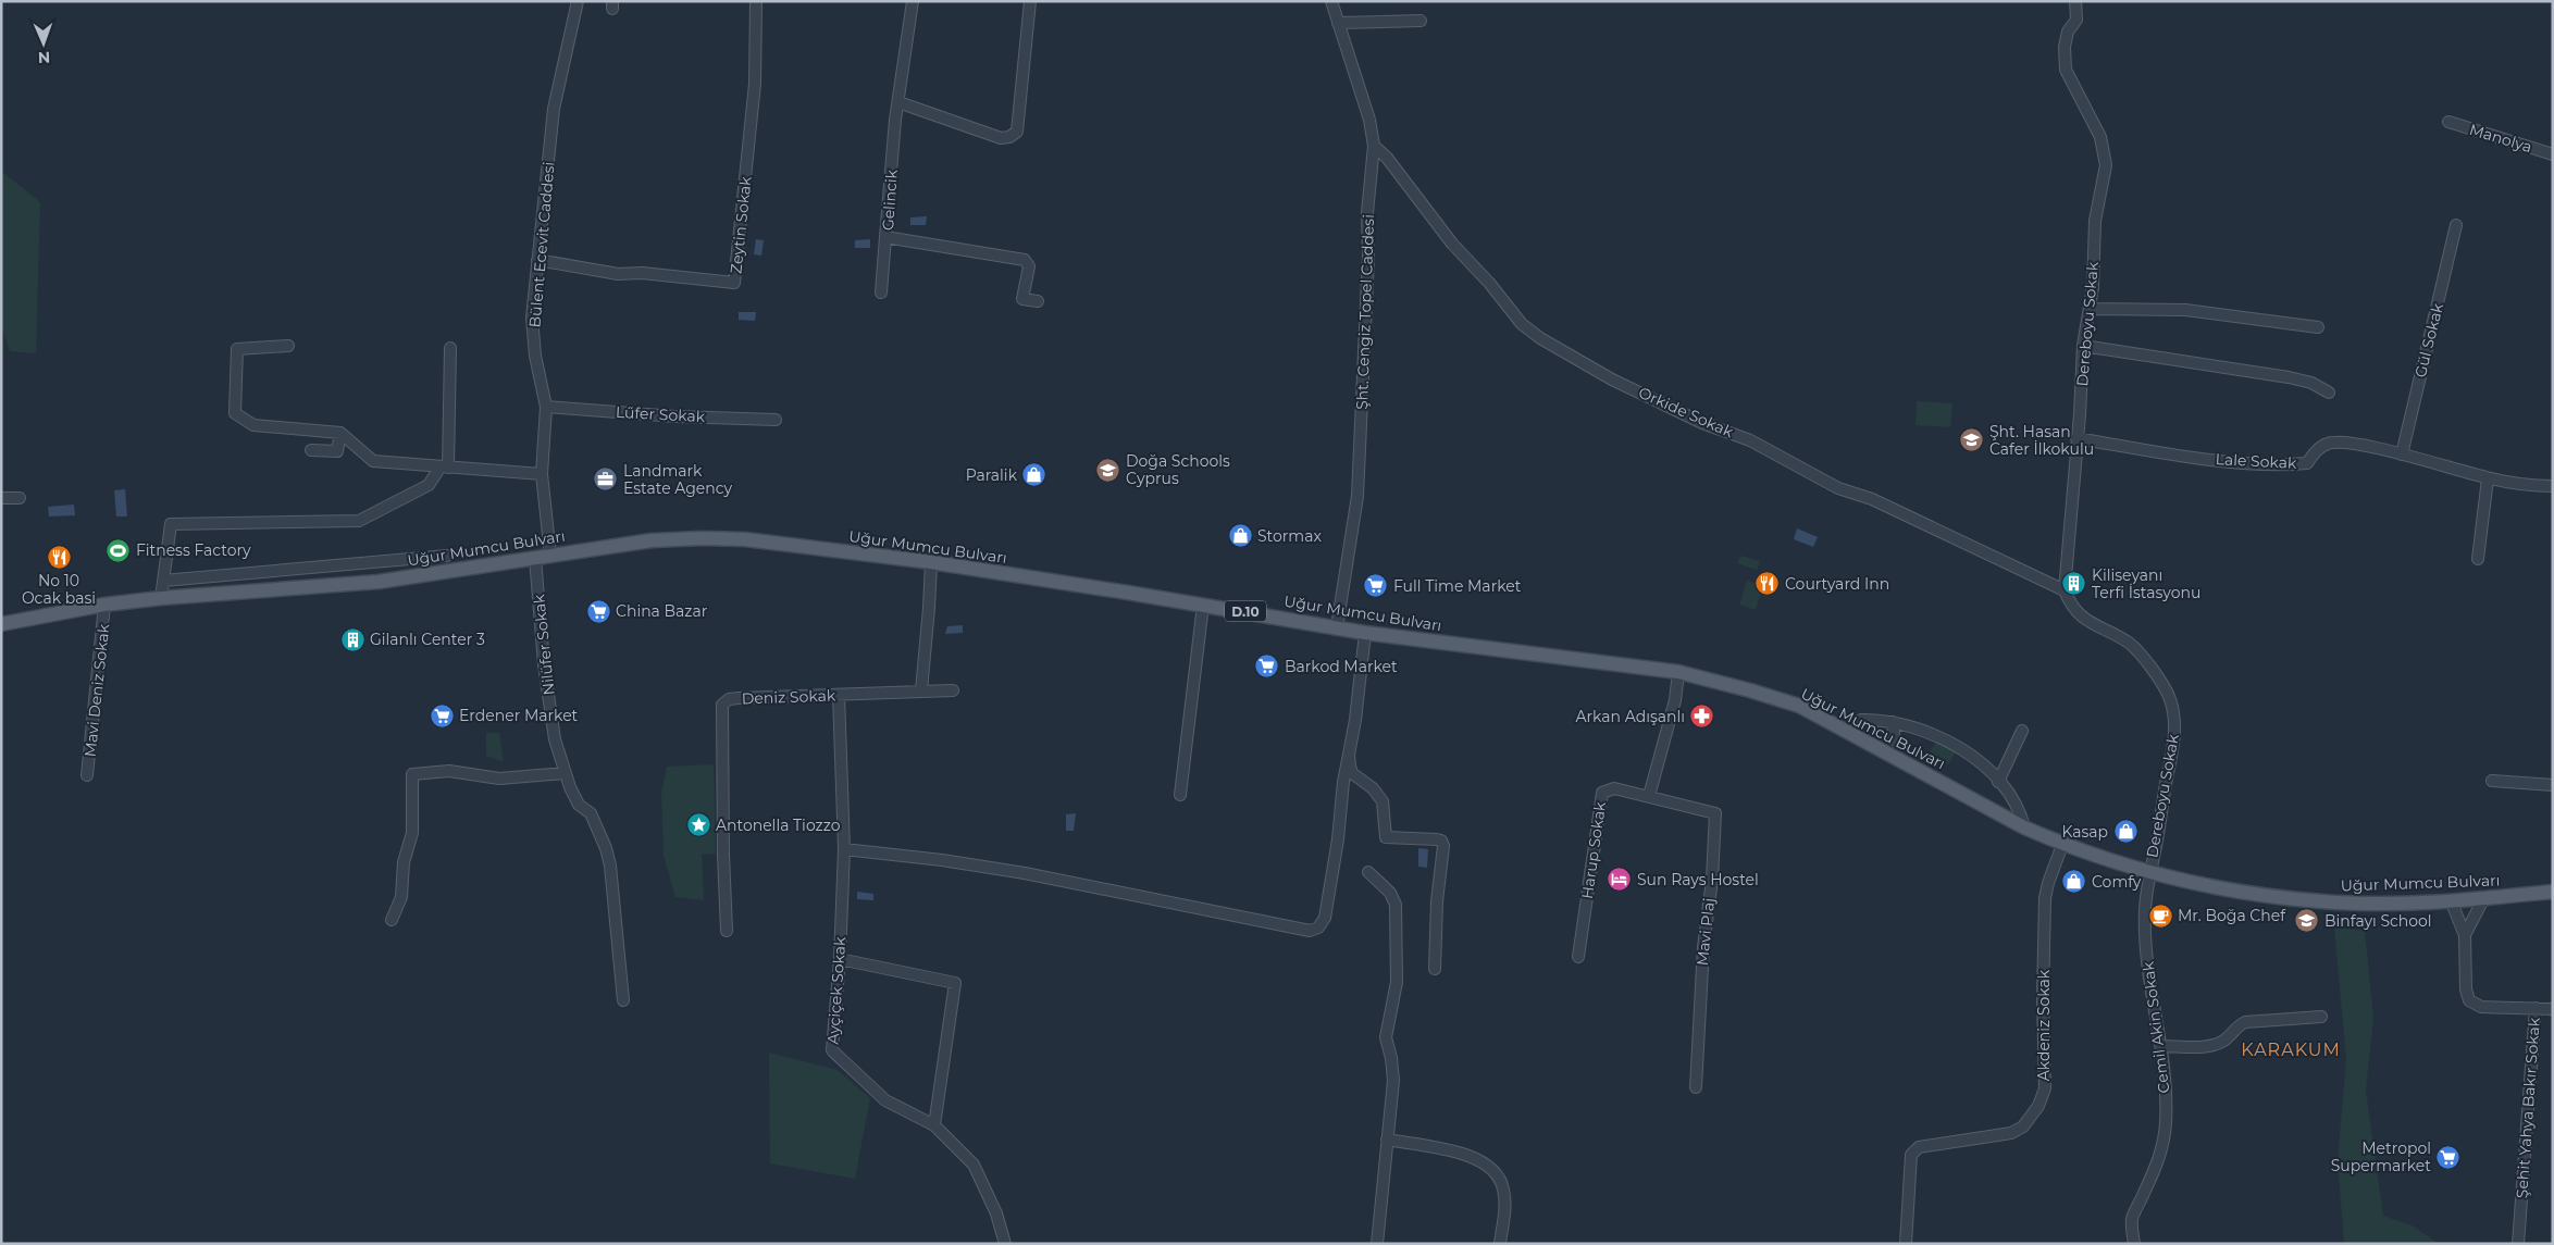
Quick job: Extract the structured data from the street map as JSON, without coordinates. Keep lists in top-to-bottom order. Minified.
{"streets":{"main road":["Uğur Mumcu Bulvarı","D.10"],"street":["Manolya","Gelincik","Zeytin Sokak","Bülent Ecevit Caddesi","Şht. Cengiz Topel Caddesi","Dereboyu Sokak","Gül Sokak","Orkide Sokak","Lűfer Sokak","Lale Sokak","Nilüfer Sokak","Mavi Deniz Sokak","Deniz Sokak","Harup Sokak","Mavi Plaj","Ayçiçek Sokak","Akdeniz Sokak","Cemil Akin Sokak","Şehit Yahya Bakır Sokak"]},"crossings":[["Zeytin Sokak","Bülent Ecevit Caddesi"],["Bülent Ecevit Caddesi","Lűfer Sokak"],["Bülent Ecevit Caddesi","Uğur Mumcu Bulvarı"],["Şht. Cengiz Topel Caddesi","Orkide Sokak"],["Şht. Cengiz Topel Caddesi","Uğur Mumcu Bulvarı"],["Dereboyu Sokak","Orkide Sokak"],["Dereboyu Sokak","Lale Sokak"],["Dereboyu Sokak","Uğur Mumcu Bulvarı"],["Dereboyu Sokak","Cemil Akin Sokak"],["Gül Sokak","Lale Sokak"],["Uğur Mumcu Bulvarı","Nilüfer Sokak"],["Uğur Mumcu Bulvarı","Mavi Deniz Sokak"],["Uğur Mumcu Bulvarı","Akdeniz Sokak"],["Uğur Mumcu Bulvarı","Cemil Akin Sokak"],["Deniz Sokak","Ayçiçek Sokak"],["Harup Sokak","Mavi Plaj"]],"districts":["KARAKUM"],"places":{"school or university":["Şht. Hasan Cafer İlkokulu","Doğa Schools Cyprus","Binfayı School"],"shop":["Paralik","Stormax","Kasap","Comfy"],"office":["Landmark Estate Agency"],"sports":["Fitness Factory"],"restaurant":["No 10 Ocak basi","Courtyard Inn"],"building":["Kiliseyanı Terfi İstasyonu","Gilanlı Center 3"],"supermarket":["Full Time Market","China Bazar","Barkod Market","Erdener Market","Metropol Supermarket"],"pharmacy":["Arkan Adışanlı"],"place":["Antonella Tiozzo"],"hotel":["Sun Rays Hostel"],"cafe":["Mr. Boğa Chef"]},"north":"bottom"}
